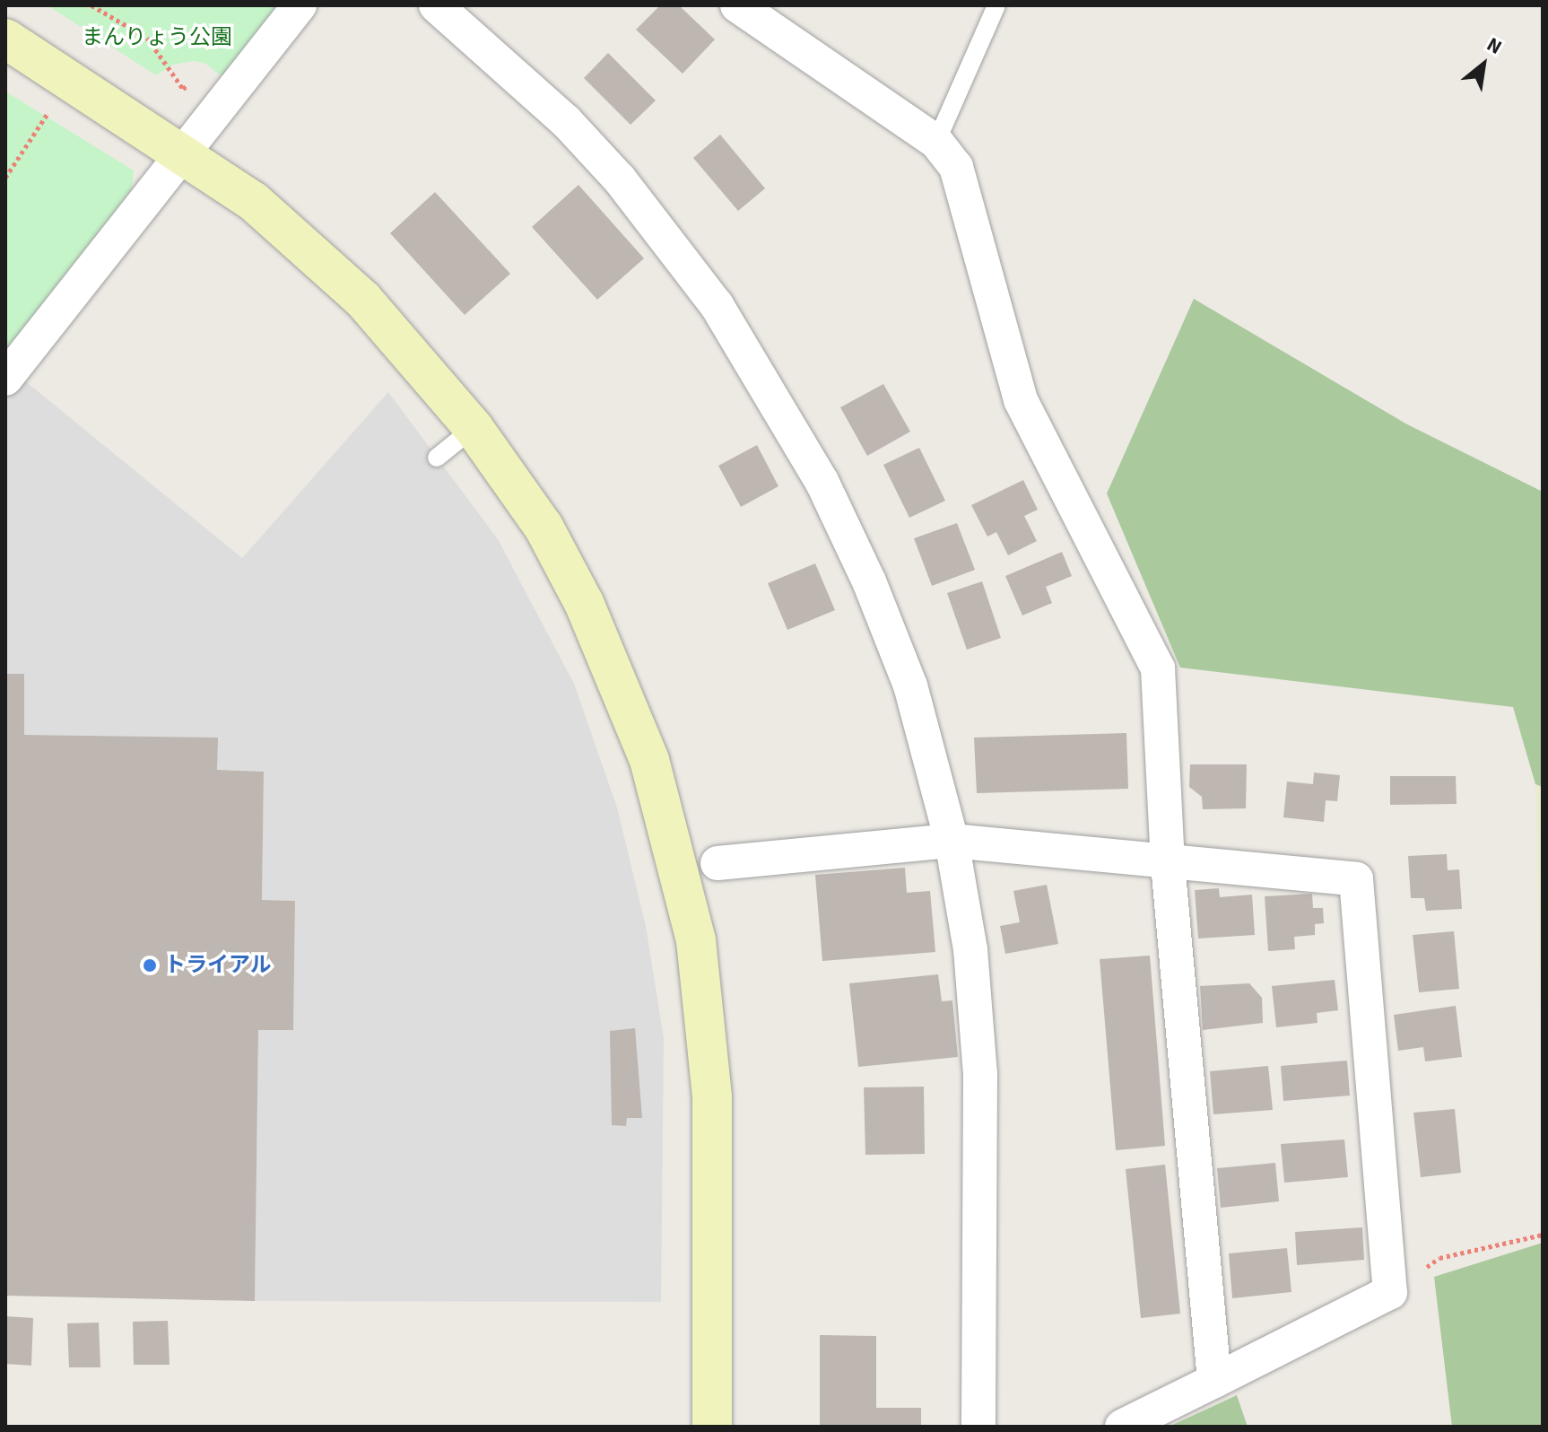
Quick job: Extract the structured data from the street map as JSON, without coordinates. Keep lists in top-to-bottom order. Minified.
{"parks":["まんりょう公園"],"places":["トライアル"],"north":"top right"}
